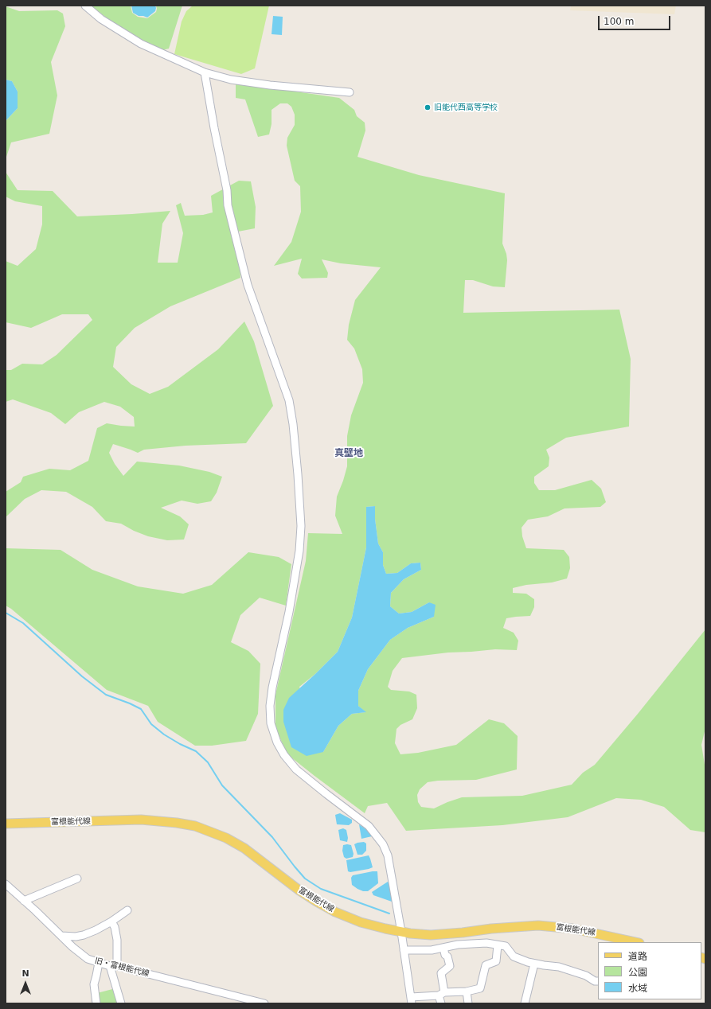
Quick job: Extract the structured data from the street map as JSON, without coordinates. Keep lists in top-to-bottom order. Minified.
{"streets":{"main road":["富根能代線"],"street":["旧・富根能代線"]},"districts":["真壁地"],"places":["旧能代西高等学校"],"legend":["道路","公園","水域"],"scale_bar":"100 m","north":"top"}
